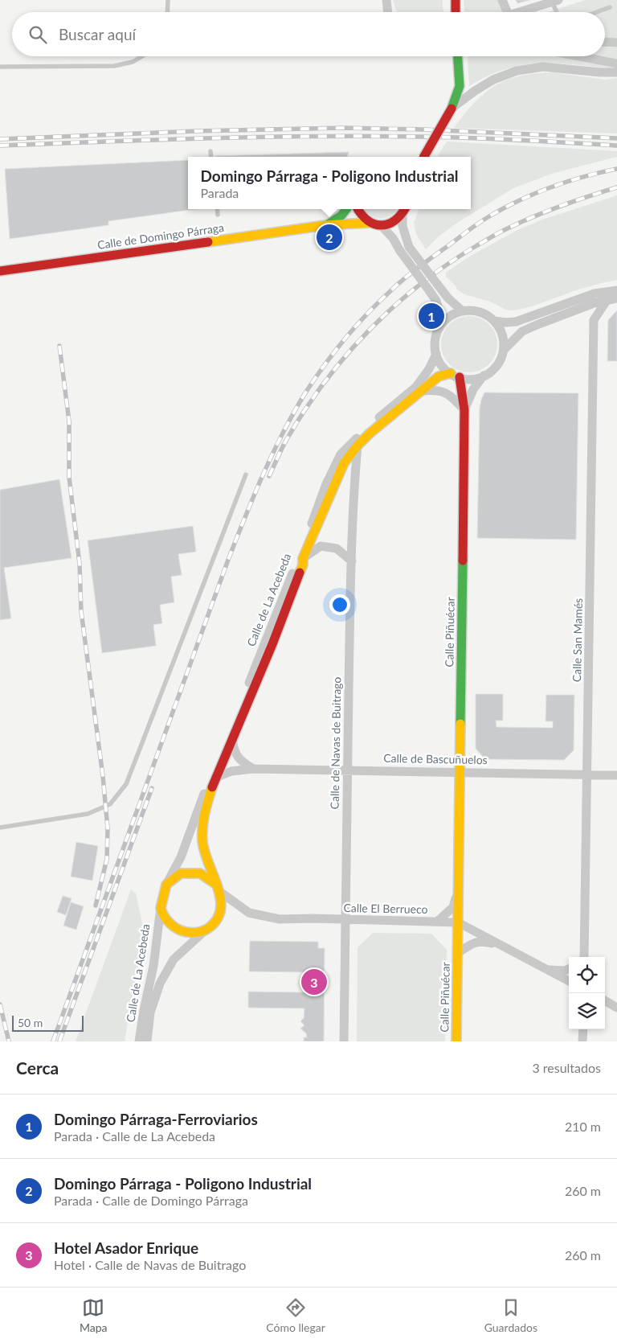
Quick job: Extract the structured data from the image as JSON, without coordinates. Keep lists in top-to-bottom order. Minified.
{"streets":{"street":["Calle de Domingo Párraga","Calle de La Acebeda","Calle Piñuécar","Calle San Mamés","Calle de Navas de Buitrago","Calle de Bascuñuelos","Calle El Berrueco"]},"crossings":[["Calle de La Acebeda","Calle Piñuécar"],["Calle de La Acebeda","Calle de Navas de Buitrago"],["Calle de La Acebeda","Calle de Bascuñuelos"],["Calle de La Acebeda","Calle El Berrueco"],["Calle Piñuécar","Calle de Bascuñuelos"],["Calle Piñuécar","Calle El Berrueco"],["Calle San Mamés","Calle de Bascuñuelos"],["Calle de Navas de Buitrago","Calle de Bascuñuelos"],["Calle de Navas de Buitrago","Calle El Berrueco"]],"scale_bar":"50 m","page":{"search":"Buscar aquí","popup":["Domingo Párraga - Poligono Industrial","Parada"],"pins":["2","1","3"],"scale":"50 m","heading":["Cerca","3 resultados"],"list":[{"mark":"1","name":"Domingo Párraga-Ferroviarios","note":"Parada · Calle de La Acebeda","value":"210 m"},{"mark":"2","name":"Domingo Párraga - Poligono Industrial","note":"Parada · Calle de Domingo Párraga","value":"260 m"},{"mark":"3","name":"Hotel Asador Enrique","note":"Hotel · Calle de Navas de Buitrago","value":"260 m"}],"nav":["Mapa","Cómo llegar","Guardados"]}}
